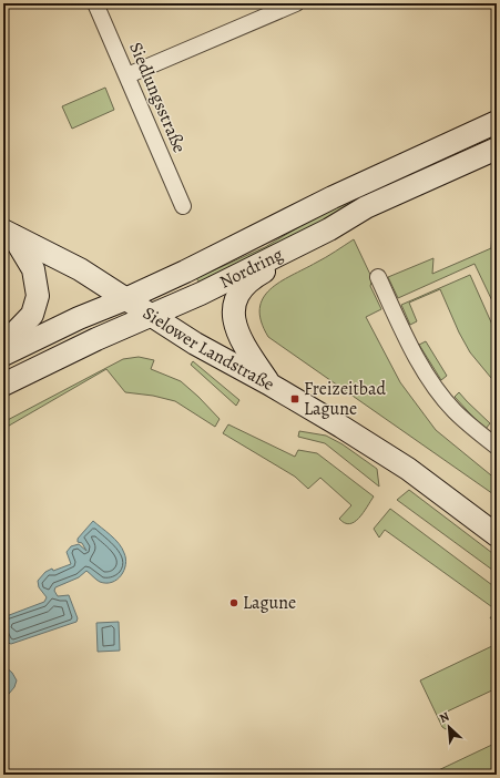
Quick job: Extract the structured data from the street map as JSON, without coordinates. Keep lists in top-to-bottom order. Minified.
{"streets":{"main road":["Nordring","Sielower Landstraße"],"street":["Siedlungsstraße"]},"crossings":[["Nordring","Sielower Landstraße"]],"places":{"transit":["Freizeitbad Lagune"],"other":["Lagune"]},"north":"top left"}
